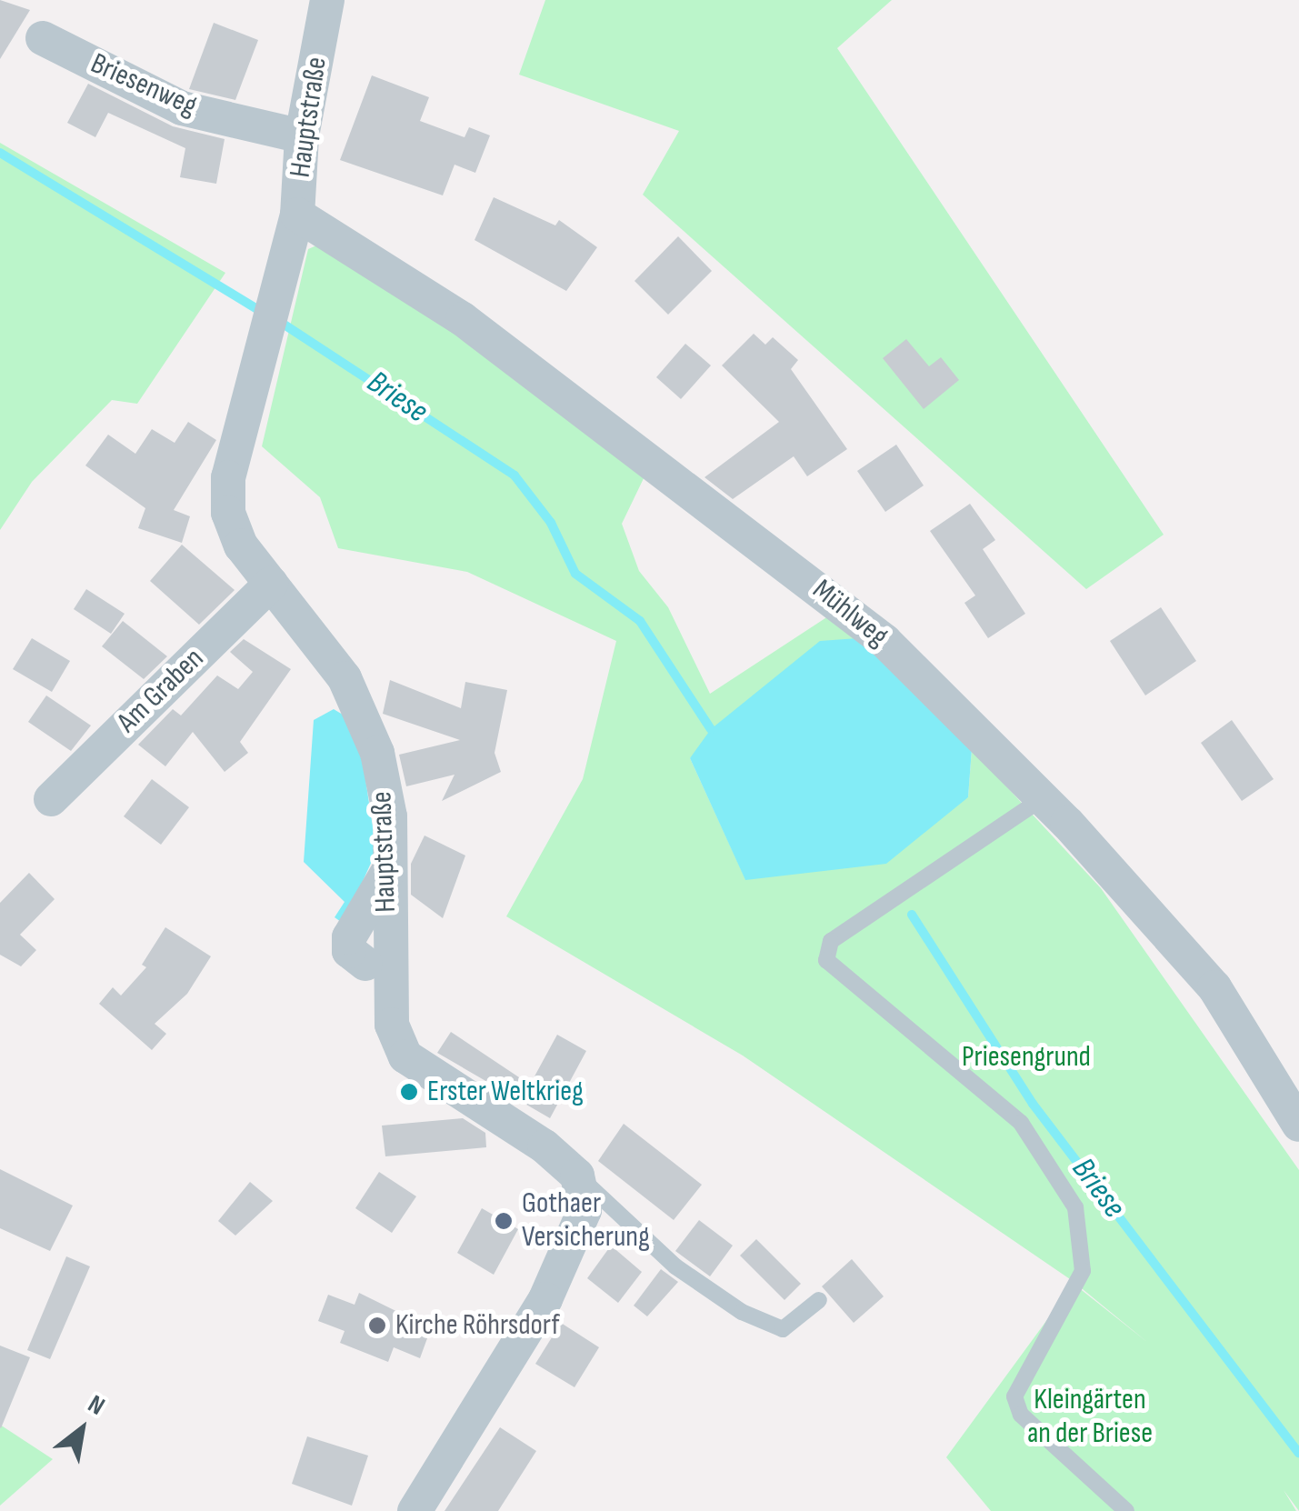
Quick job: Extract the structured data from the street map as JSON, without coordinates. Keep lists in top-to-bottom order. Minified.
{"streets":{"street":["Briesenweg","Hauptstraße","Mühlweg","Am Graben"]},"crossings":[["Briesenweg","Hauptstraße"],["Hauptstraße","Mühlweg"],["Hauptstraße","Am Graben"]],"water":["Briese"],"parks":["Priesengrund","Kleingärten an der Briese"],"places":["Erster Weltkrieg","Gothaer Versicherung","Kirche Röhrsdorf"],"north":"top right"}
